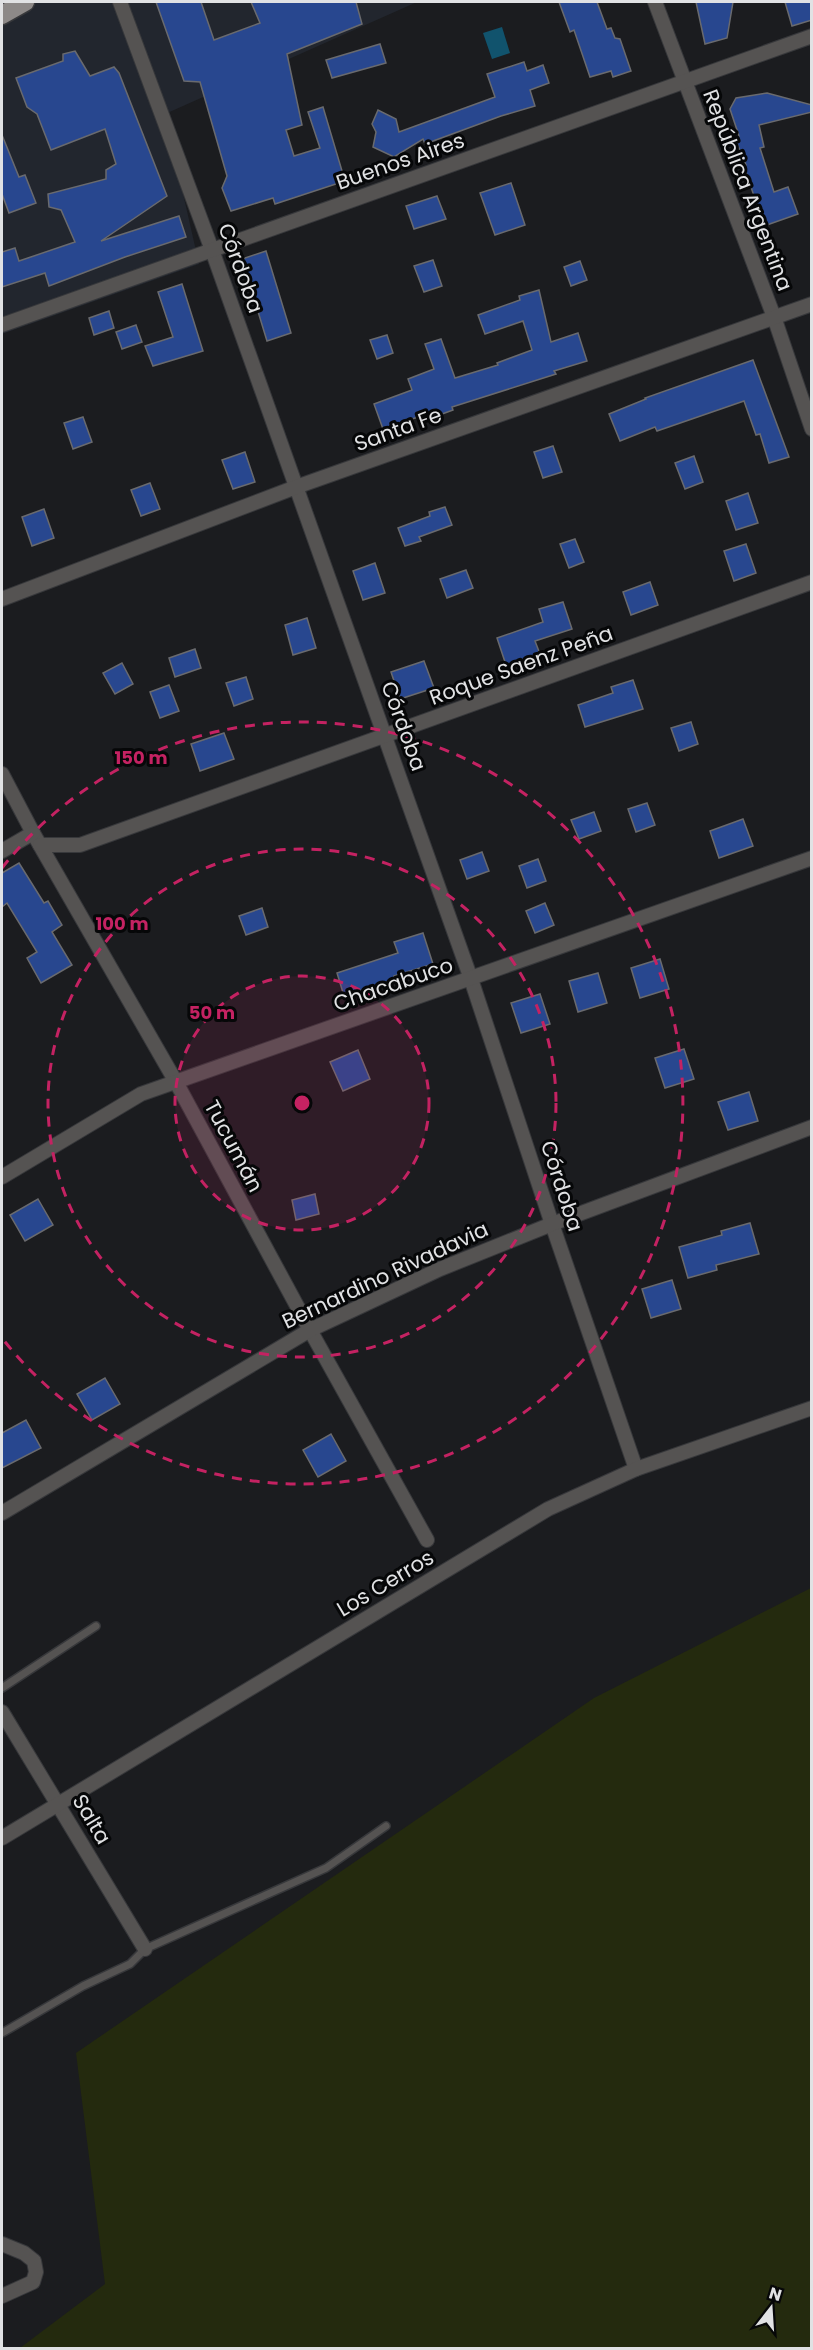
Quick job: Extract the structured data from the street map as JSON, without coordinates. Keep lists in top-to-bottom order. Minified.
{"streets":{"street":["Buenos Aires","República Argentina","Córdoba","Santa Fe","Roque Saenz Peña","Chacabuco","Tucumán","Bernardino Rivadavia","Los Cerros","Salta"]},"crossings":[["Buenos Aires","República Argentina"],["Buenos Aires","Córdoba"],["República Argentina","Santa Fe"],["Córdoba","Santa Fe"],["Córdoba","Roque Saenz Peña"],["Córdoba","Chacabuco"],["Córdoba","Bernardino Rivadavia"],["Córdoba","Los Cerros"],["Roque Saenz Peña","Tucumán"],["Chacabuco","Tucumán"],["Tucumán","Bernardino Rivadavia"],["Los Cerros","Salta"]],"north":"top","rings":["150 m","100 m","50 m"]}
